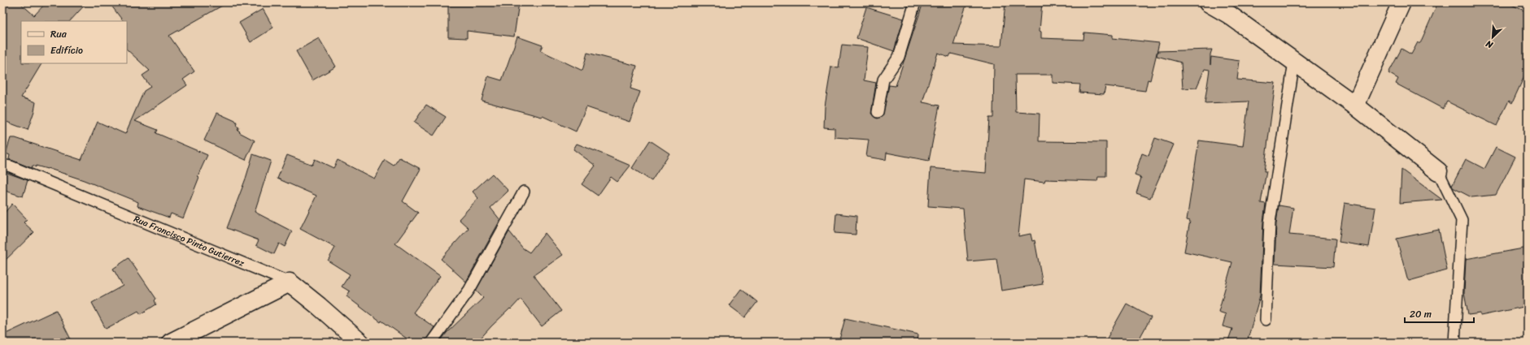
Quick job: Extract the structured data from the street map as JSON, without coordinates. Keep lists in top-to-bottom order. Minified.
{"streets":{"street":["Rua Francisco Pinto Gutierrez"]},"legend":["Rua","Edifício"],"scale_bar":"20 m","north":"bottom left"}
